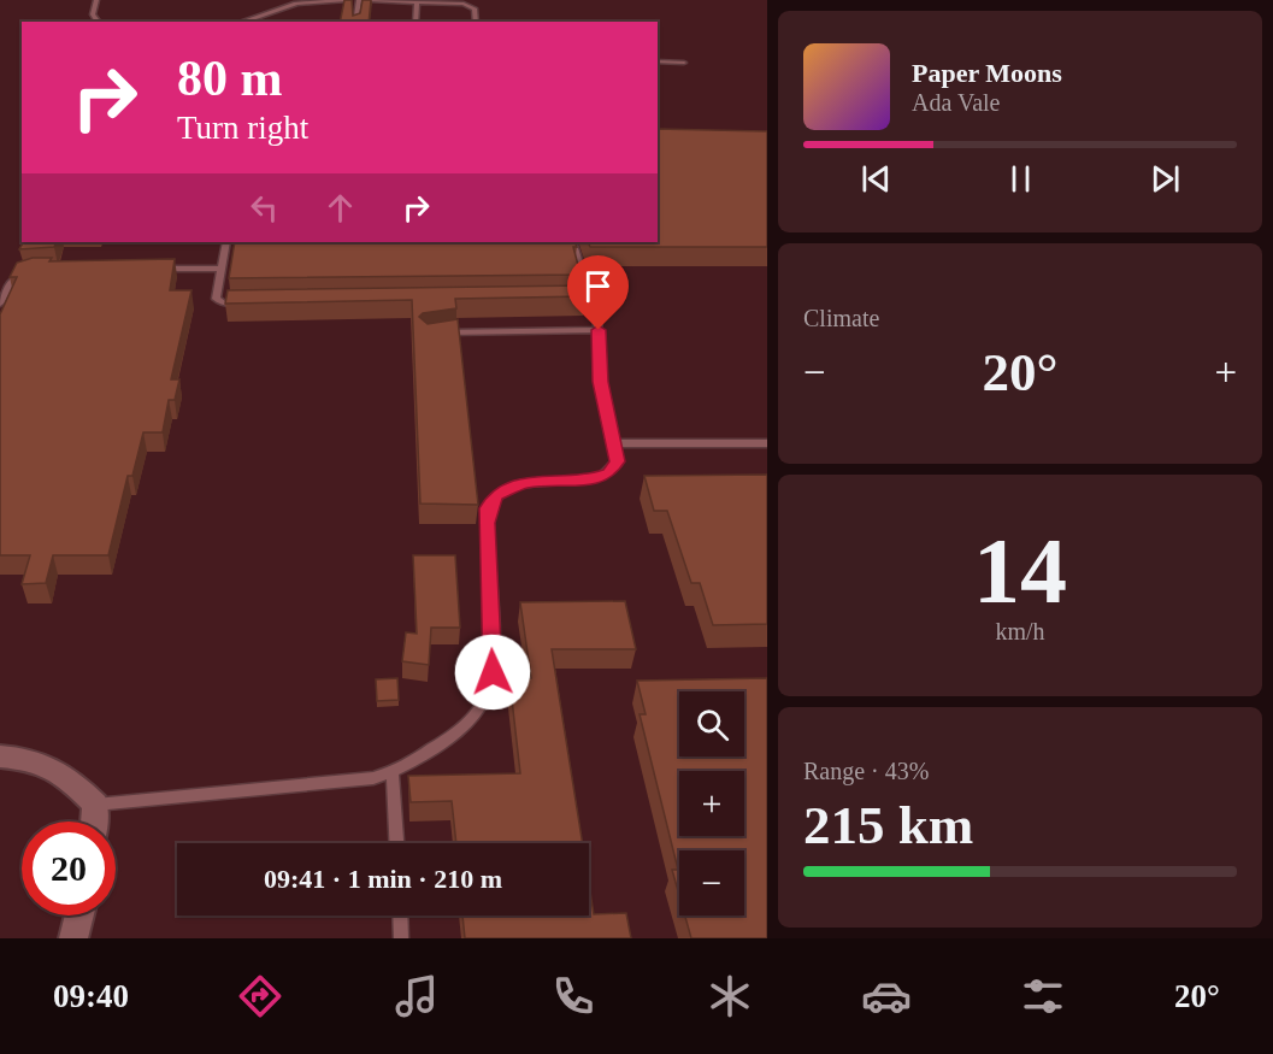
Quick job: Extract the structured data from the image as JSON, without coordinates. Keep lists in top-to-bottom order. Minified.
{"page":{"turn":["80 m","Turn right"],"song":["Paper Moons","Ada Vale"],"tile":["Climate",["14","km/h"],["Range · 43%","215 km"]],"heat":["−","20°","+"],"map_buttons":["+","−"],"limit":"20","trip":"09:41 · 1 min · 210 m","tabs":["09:40","20°"]}}
